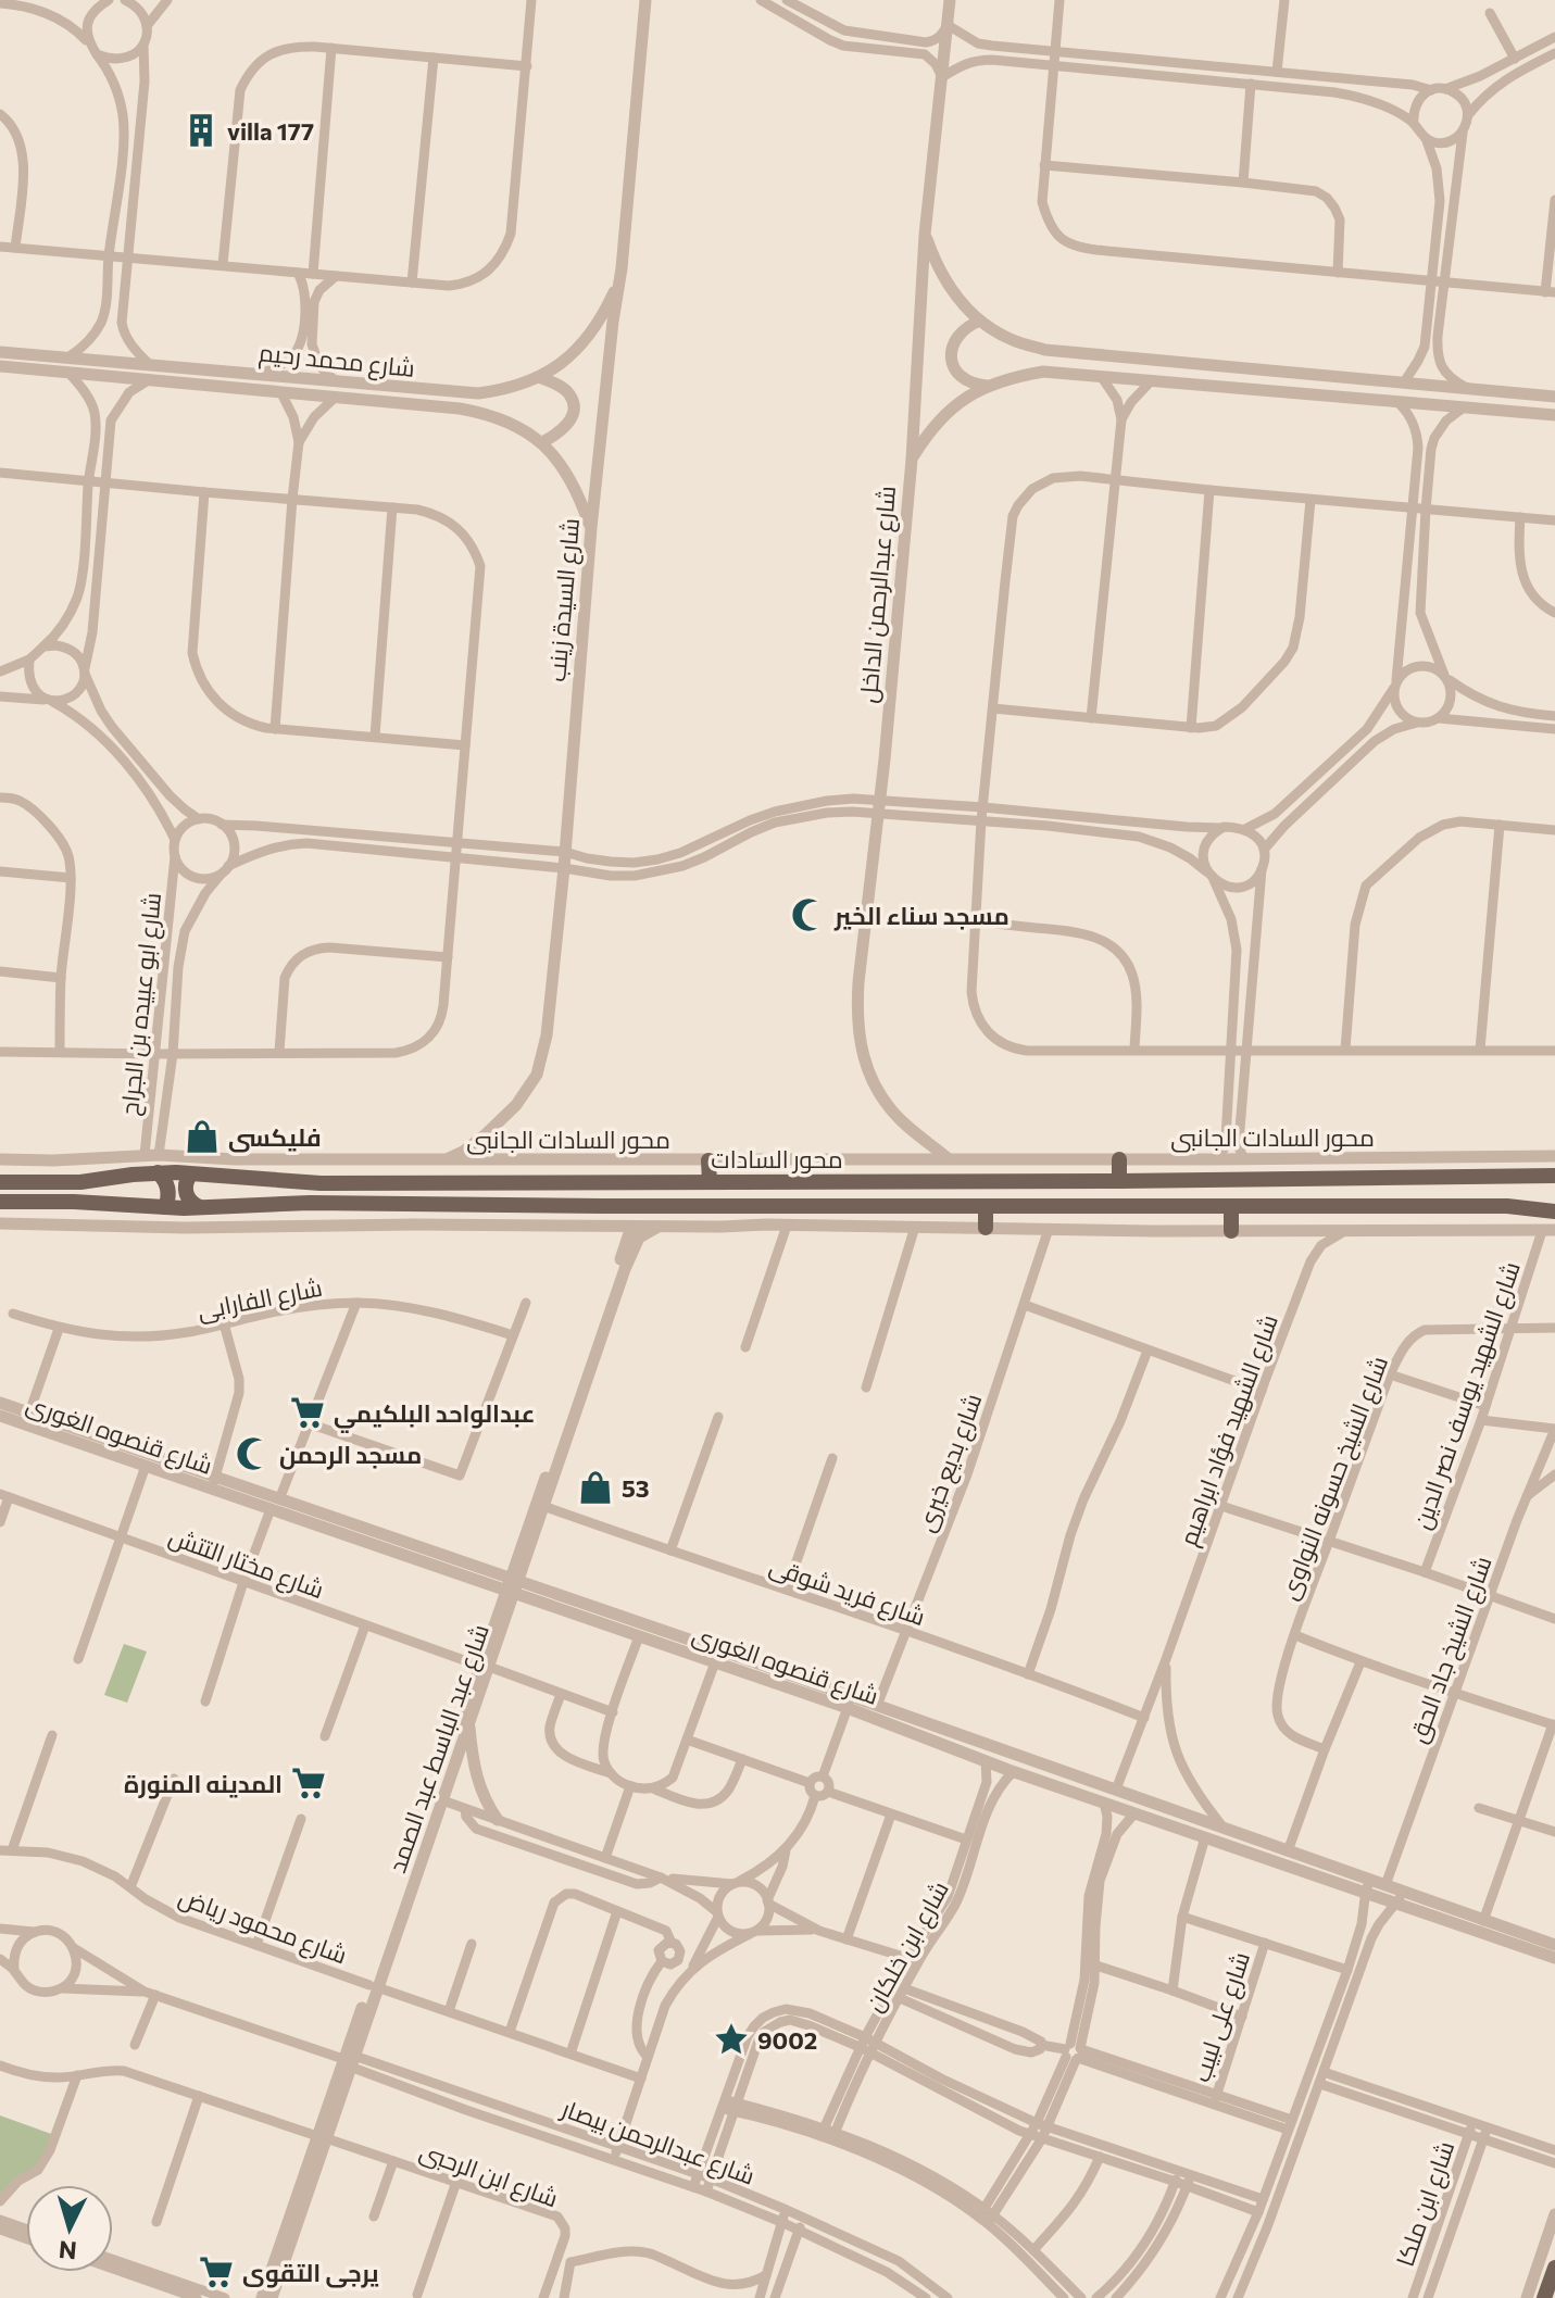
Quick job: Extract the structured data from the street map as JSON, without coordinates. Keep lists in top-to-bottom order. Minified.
{"streets":{"main road":["محور السادات"],"street":["شارع محمد رحيم","شارع عبدالرحمن الداخل","شارع السيدة زينب","شارع ابو عبيده بن الجراح","محور السادات الجانبى","شارع الفارابى","شارع الشهيد يوسف نصر الدين","شارع الشهيد فؤاد ابراهيم","شارع قنصوه الغورى","شارع بديع خيرى","شارع الشيخ حسونه النواوى","شارع مختار التتش","شارع فريد شوقى","شارع الشيخ جاد الحق","شارع عبد الباسط عبد الصمد","شارع محمود رياض","شارع ابن خلكان","شارع على لبيب","شارع عبدالرحمن بيصار","شارع ابن الرحبى","شارع ابن ملكا"]},"crossings":[["شارع محمد رحيم","شارع السيدة زينب"],["شارع عبدالرحمن الداخل","محور السادات الجانبى"],["شارع السيدة زينب","محور السادات الجانبى"],["شارع ابو عبيده بن الجراح","محور السادات الجانبى"],["شارع الشهيد يوسف نصر الدين","شارع الشيخ حسونه النواوى"],["شارع الشهيد فؤاد ابراهيم","شارع قنصوه الغورى"],["شارع الشهيد فؤاد ابراهيم","شارع فريد شوقى"],["شارع قنصوه الغورى","شارع بديع خيرى"],["شارع قنصوه الغورى","شارع الشيخ جاد الحق"],["شارع قنصوه الغورى","شارع عبد الباسط عبد الصمد"],["شارع قنصوه الغورى","شارع ابن خلكان"],["شارع بديع خيرى","شارع فريد شوقى"],["شارع مختار التتش","شارع عبد الباسط عبد الصمد"],["شارع فريد شوقى","شارع عبد الباسط عبد الصمد"],["شارع عبد الباسط عبد الصمد","شارع محمود رياض"],["شارع عبد الباسط عبد الصمد","شارع عبدالرحمن بيصار"],["شارع عبد الباسط عبد الصمد","شارع ابن الرحبى"]],"places":{"building":["villa 177"],"mosque":["مسجد سناء الخير","مسجد الرحمن"],"shop":["فليكسى","53"],"supermarket":["عبدالواحد البلكيمي","المدينه المنورة","يرجى التقوى"],"place":["9002"]},"north":"bottom"}
